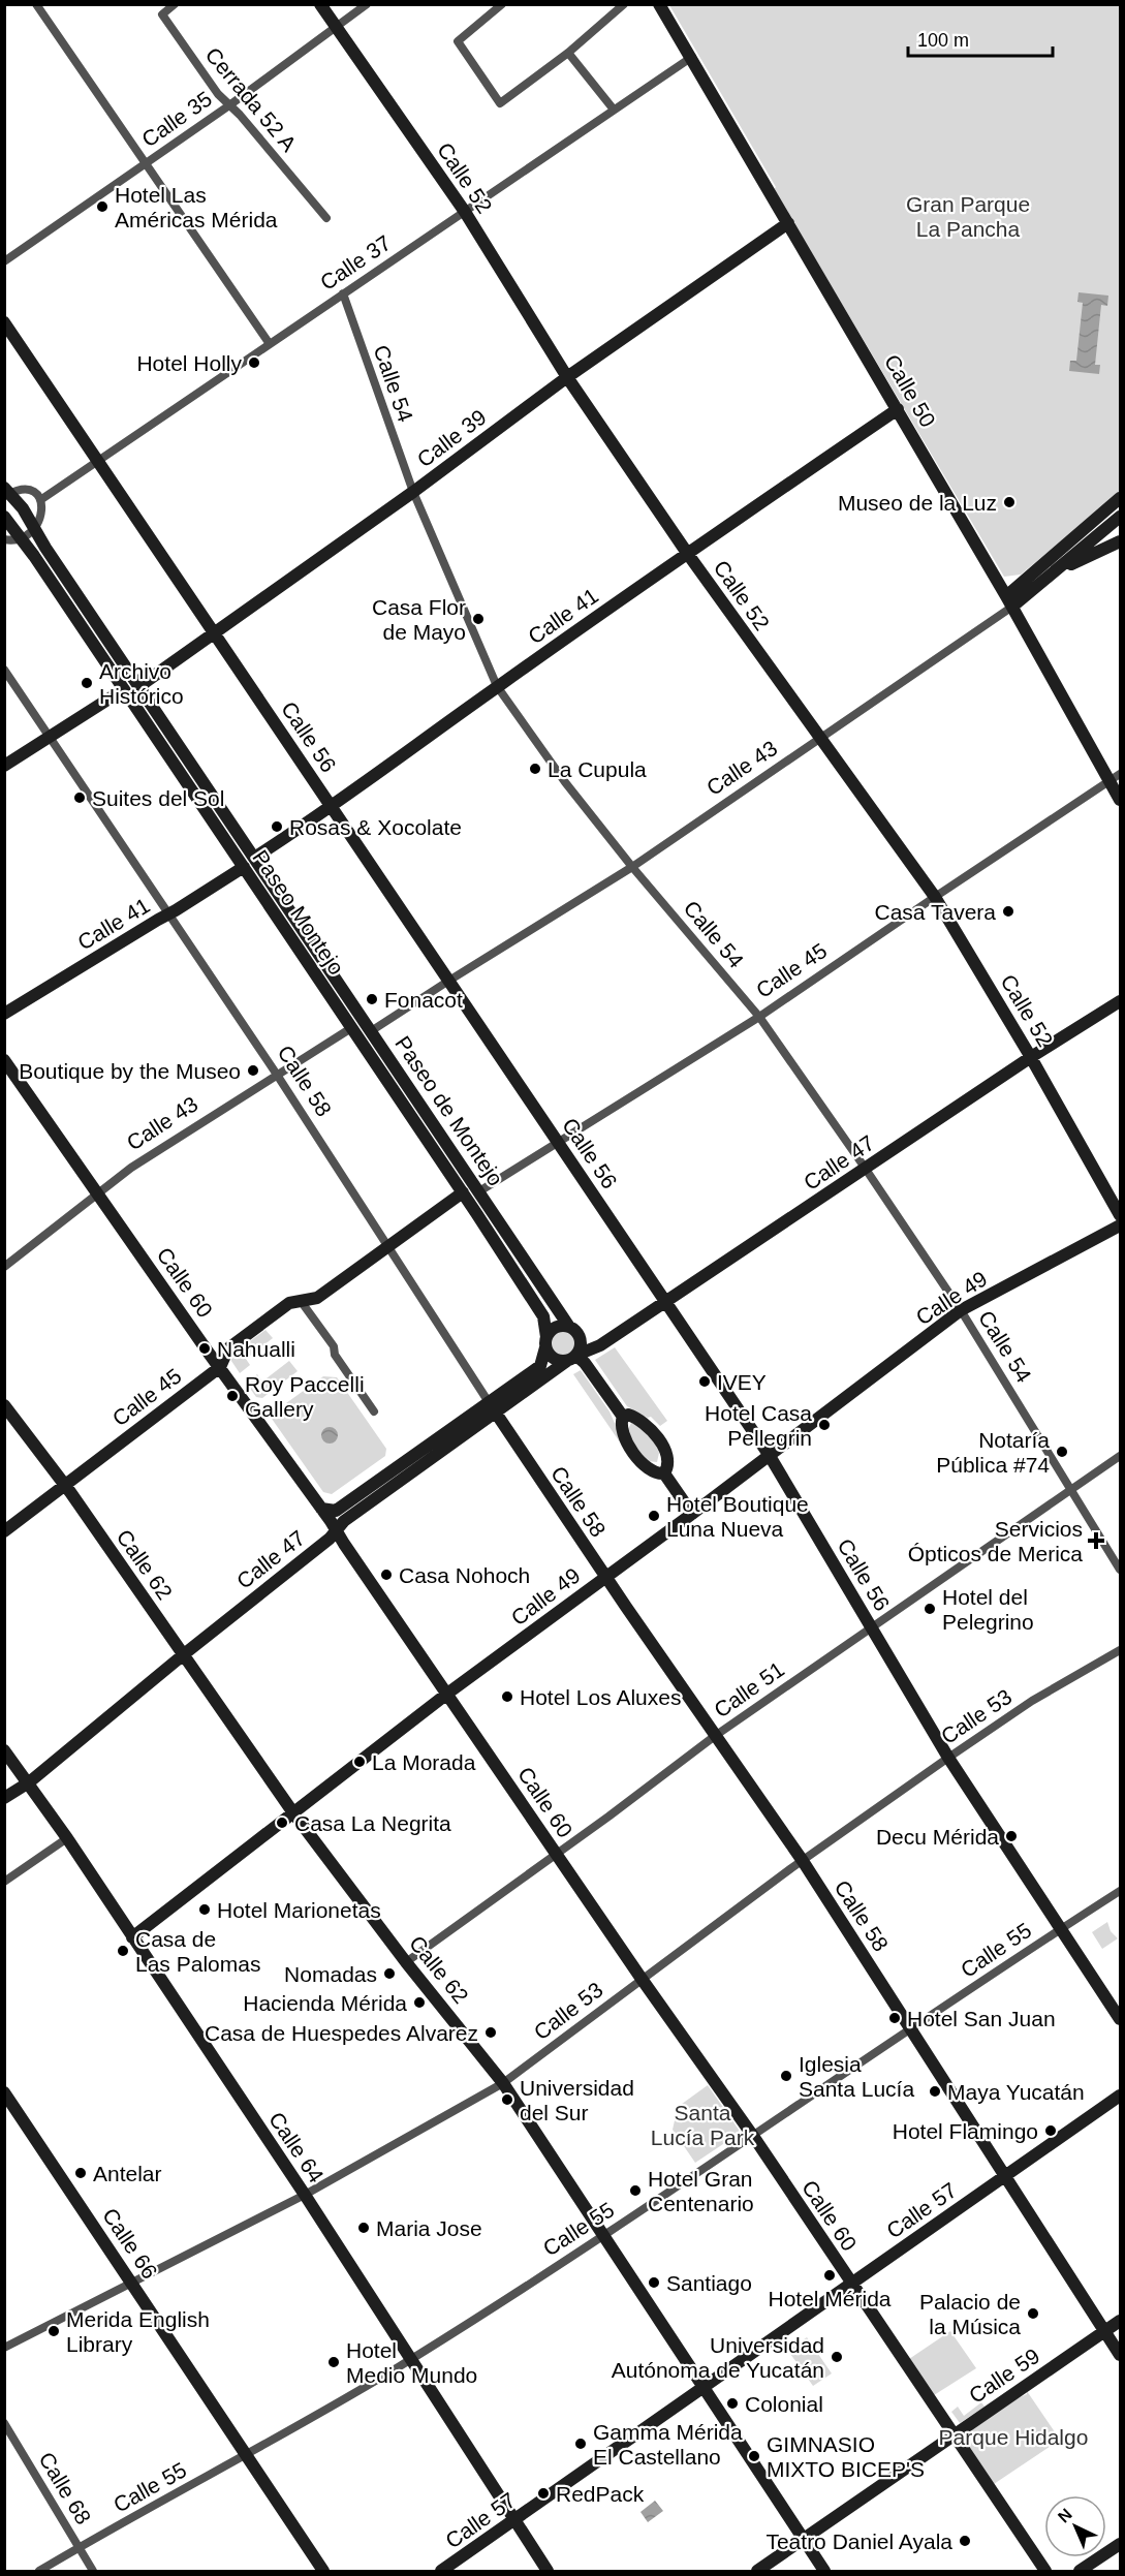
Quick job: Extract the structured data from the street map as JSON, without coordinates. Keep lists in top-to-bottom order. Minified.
{"streets":{"street":["Cerrada 52 A","Calle 35","Calle 52","Calle 37","Calle 54","Calle 50","Calle 39","Calle 41","Calle 56","Calle 43","Paseo Montejo","Calle 45","Calle 58","Paseo de Montejo","Calle 47","Calle 60","Calle 49","Calle 62","Calle 51","Calle 53","Calle 55","Calle 64","Calle 57","Calle 66","Calle 59","Calle 68"]},"crossings":[["Cerrada 52 A","Calle 35"],["Calle 35","Calle 52"],["Calle 52","Calle 37"],["Calle 52","Calle 39"],["Calle 52","Calle 41"],["Calle 52","Calle 43"],["Calle 52","Calle 45"],["Calle 52","Calle 47"],["Calle 37","Calle 54"],["Calle 37","Calle 50"],["Calle 37","Calle 56"],["Calle 54","Calle 39"],["Calle 54","Calle 41"],["Calle 54","Calle 43"],["Calle 54","Calle 45"],["Calle 54","Calle 47"],["Calle 54","Calle 49"],["Calle 54","Calle 51"],["Calle 50","Calle 39"],["Calle 50","Calle 41"],["Calle 50","Calle 43"],["Calle 50","Calle 45"],["Calle 39","Calle 56"],["Calle 39","Paseo de Montejo"],["Calle 41","Calle 56"],["Calle 41","Paseo Montejo"],["Calle 41","Calle 58"],["Calle 41","Paseo de Montejo"],["Calle 56","Calle 43"],["Calle 56","Calle 45"],["Calle 56","Calle 47"],["Calle 56","Calle 49"],["Calle 56","Calle 51"],["Calle 56","Calle 53"],["Calle 56","Calle 55"],["Calle 43","Paseo Montejo"],["Calle 43","Calle 58"],["Calle 43","Paseo de Montejo"],["Calle 43","Calle 60"],["Paseo Montejo","Calle 45"],["Paseo Montejo","Paseo de Montejo"],["Paseo Montejo","Calle 47"],["Calle 45","Calle 58"],["Calle 45","Paseo de Montejo"],["Calle 45","Calle 60"],["Calle 45","Calle 62"],["Calle 58","Calle 47"],["Calle 58","Calle 49"],["Calle 58","Calle 51"],["Calle 58","Calle 53"],["Calle 58","Calle 55"],["Calle 58","Calle 57"],["Calle 58","Calle 59"],["Paseo de Montejo","Calle 47"],["Calle 47","Calle 60"],["Calle 47","Calle 62"],["Calle 47","Calle 64"],["Calle 60","Calle 49"],["Calle 60","Calle 51"],["Calle 60","Calle 53"],["Calle 60","Calle 55"],["Calle 60","Calle 57"],["Calle 60","Calle 59"],["Calle 49","Calle 62"],["Calle 49","Calle 64"],["Calle 62","Calle 51"],["Calle 62","Calle 53"],["Calle 62","Calle 55"],["Calle 62","Calle 57"],["Calle 62","Calle 59"],["Calle 53","Calle 64"],["Calle 53","Calle 66"],["Calle 55","Calle 64"],["Calle 55","Calle 66"],["Calle 55","Calle 68"],["Calle 64","Calle 57"]],"parks":["Gran Parque La Pancha","Santa Lucía Park","Parque Hidalgo"],"places":{"other":["Hotel Las Américas Mérida","Hotel Holly","Museo de la Luz","Casa Flor de Mayo","Archivo Histórico","La Cupula","Suites del Sol","Rosas & Xocolate","Casa Tavera","Fonacot","Boutique by the Museo","Nahualli","IVEY","Roy Paccelli Gallery","Hotel Casa Pellegrin","Notaría Pública #74","Hotel Boutique Luna Nueva","Casa Nohoch","Hotel del Pelegrino","Hotel Los Aluxes","La Morada","Casa La Negrita","Decu Mérida","Hotel Marionetas","Casa de Las Palomas","Nomadas","Hacienda Mérida","Hotel San Juan","Casa de Huespedes Alvarez","Iglesia Santa Lucía","Maya Yucatán","Universidad del Sur","Hotel Flamingo","Antelar","Hotel Gran Centenario","Maria Jose","Hotel Mérida","Santiago","Palacio de la Música","Merida English Library","Universidad Autónoma de Yucatán","Hotel Medio Mundo","Colonial","Gamma Mérida El Castellano","GIMNASIO MIXTO BICEP'S","RedPack","Teatro Daniel Ayala"],"health":["Servicios Ópticos de Merica"]},"scale_bar":"100 m","north":"top left"}
